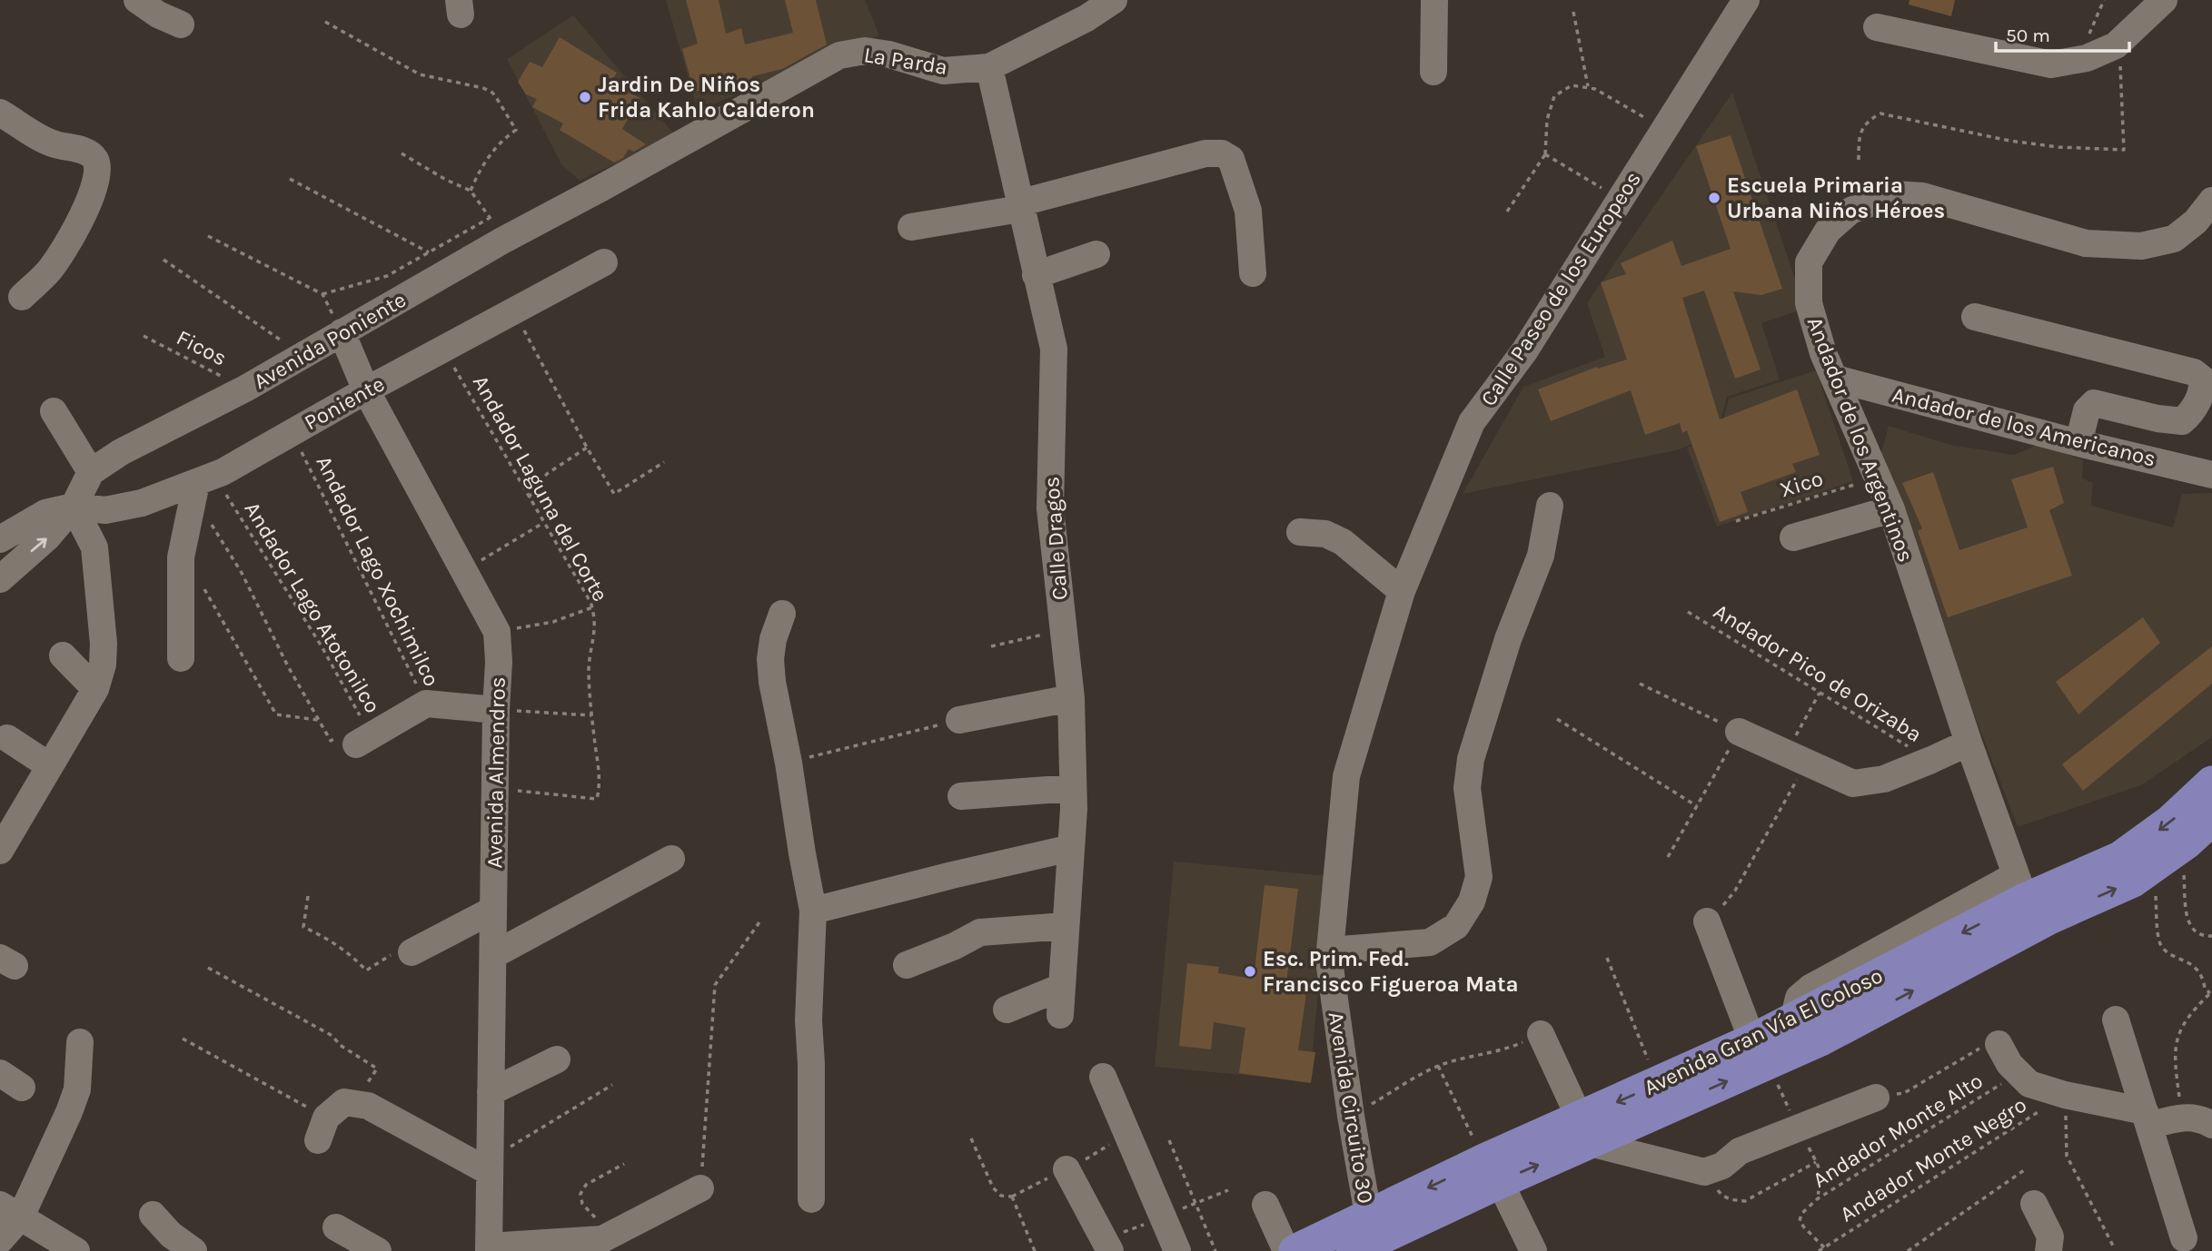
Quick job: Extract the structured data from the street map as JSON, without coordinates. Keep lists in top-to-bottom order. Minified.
{"streets":{"main road":["Avenida Gran Vía El Coloso"],"street":["La Parda","Calle Paseo de los Europeos","Avenida Poniente","Poniente","Andador de los Americanos","Andador de los Argentinos","Calle Dragos","Avenida Almendros","Avenida Circuito 30"],"path":["Ficos","Xico","Andador Laguna del Corte","Andador Lago Xochimilco","Andador Lago Atotonilco","Andador Pico de Orizaba","Andador Monte Alto","Andador Monte Negro"]},"crossings":[["La Parda","Avenida Poniente"],["La Parda","Calle Dragos"],["Calle Paseo de los Europeos","Avenida Circuito 30"],["Avenida Poniente","Ficos"],["Avenida Poniente","Avenida Almendros"],["Poniente","Andador Laguna del Corte"],["Poniente","Avenida Almendros"],["Andador de los Americanos","Andador de los Argentinos"],["Andador de los Argentinos","Xico"],["Andador de los Argentinos","Avenida Gran Vía El Coloso"],["Andador Laguna del Corte","Avenida Almendros"],["Avenida Gran Vía El Coloso","Avenida Circuito 30"],["Andador Monte Alto","Andador Monte Negro"]],"places":["Jardin De Niños Frida Kahlo Calderon","Escuela Primaria Urbana Niños Héroes","Esc. Prim. Fed. Francisco Figueroa Mata"],"scale_bar":"50 m"}
